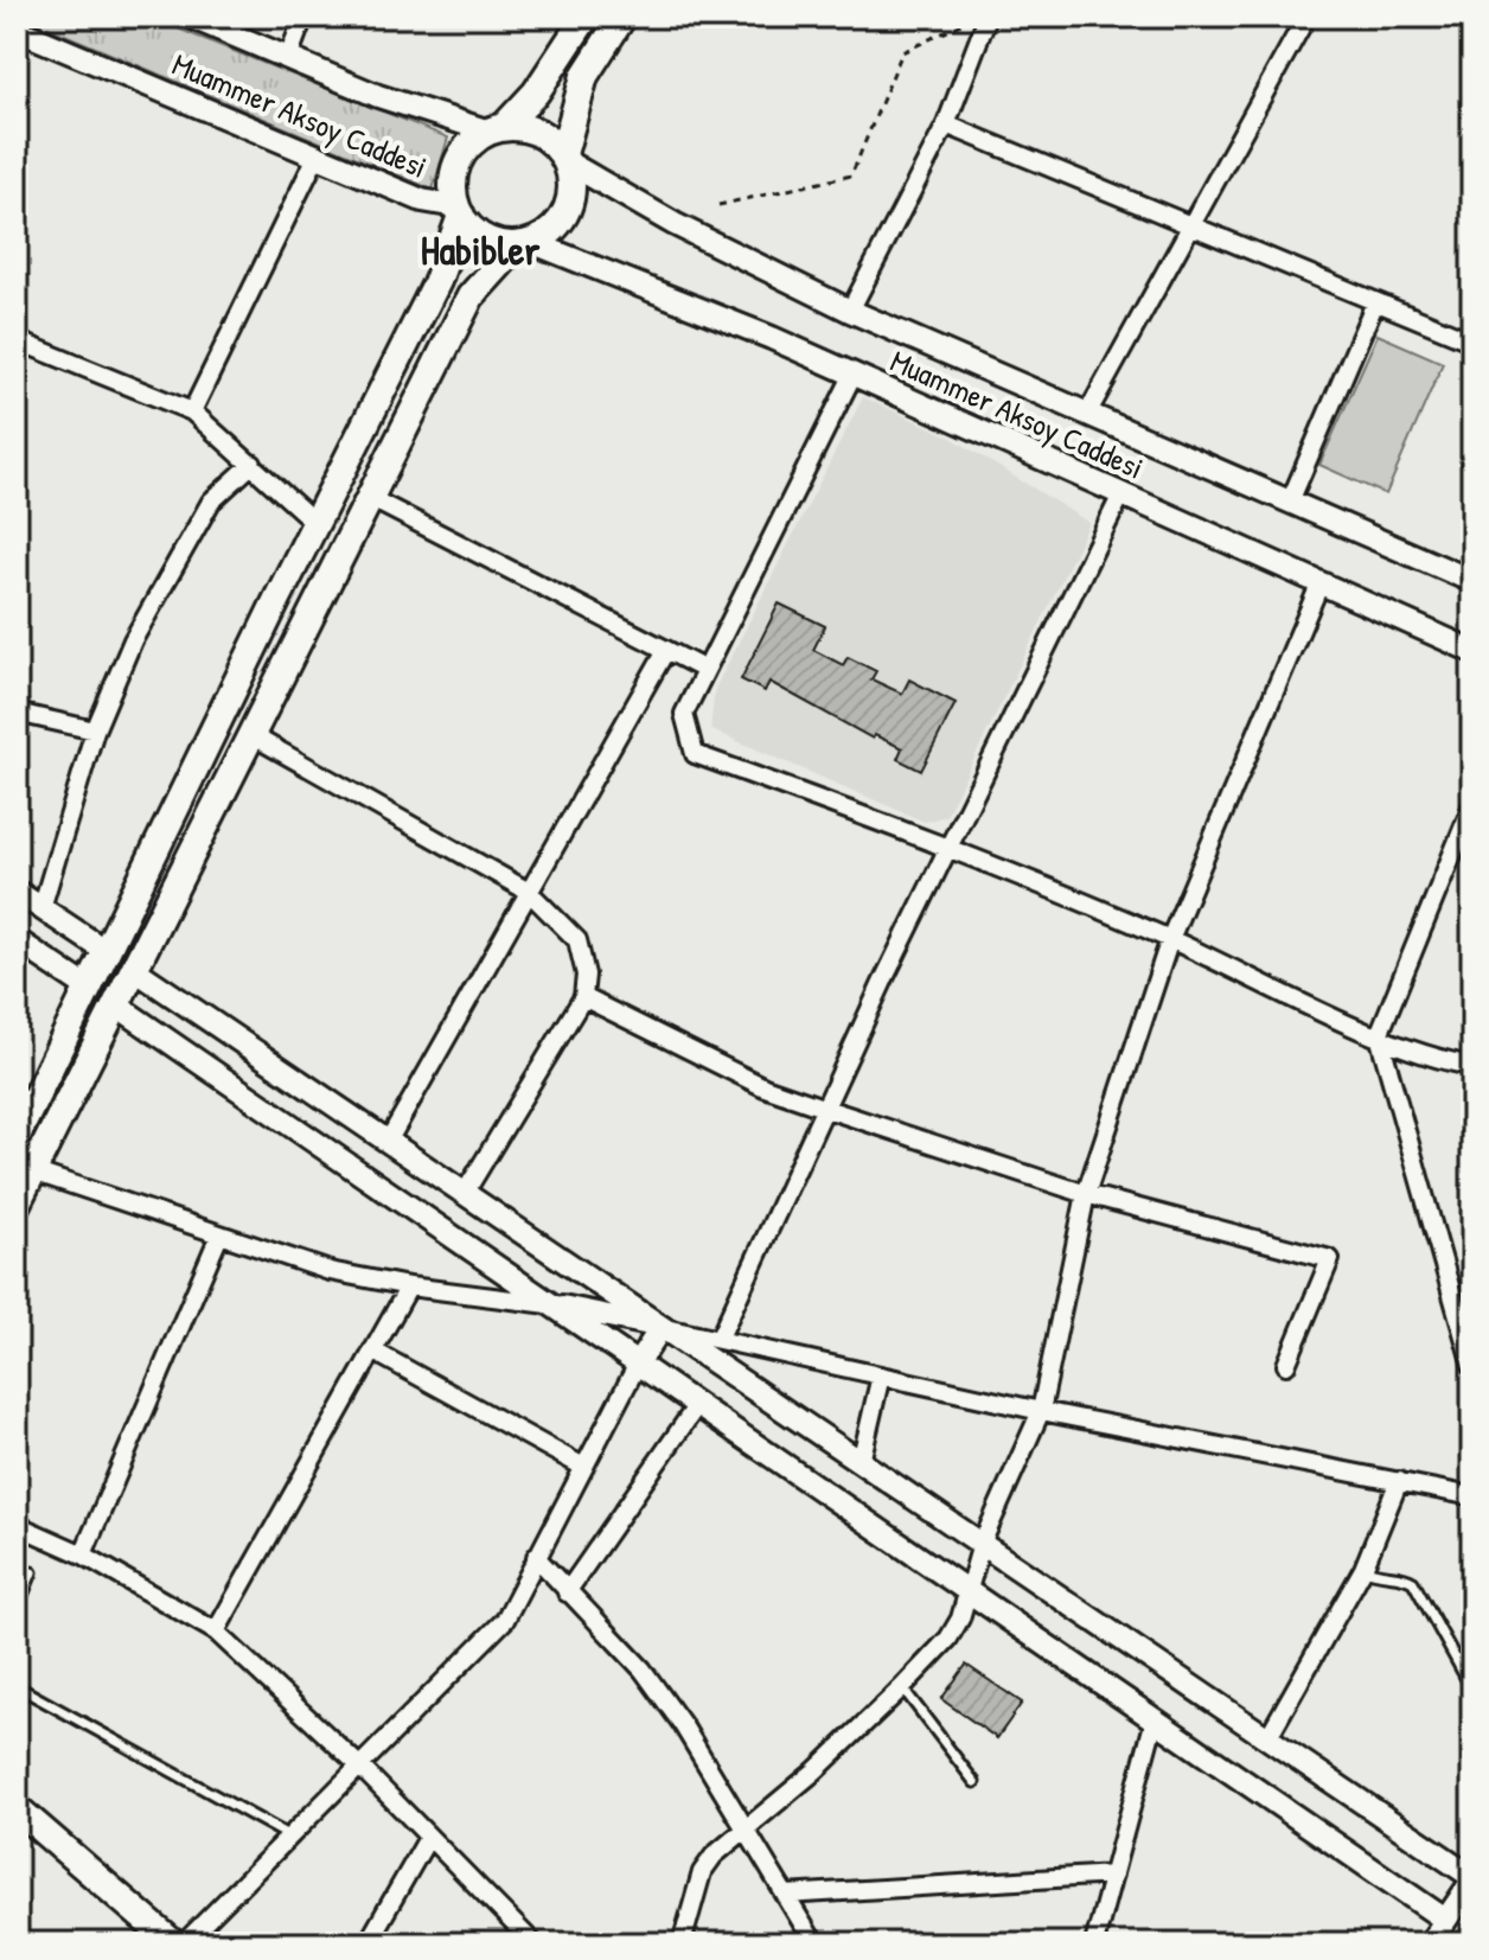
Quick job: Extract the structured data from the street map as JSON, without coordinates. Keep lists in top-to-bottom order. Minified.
{"streets":{"street":["Muammer Aksoy Caddesi"]},"districts":["Habibler"]}
